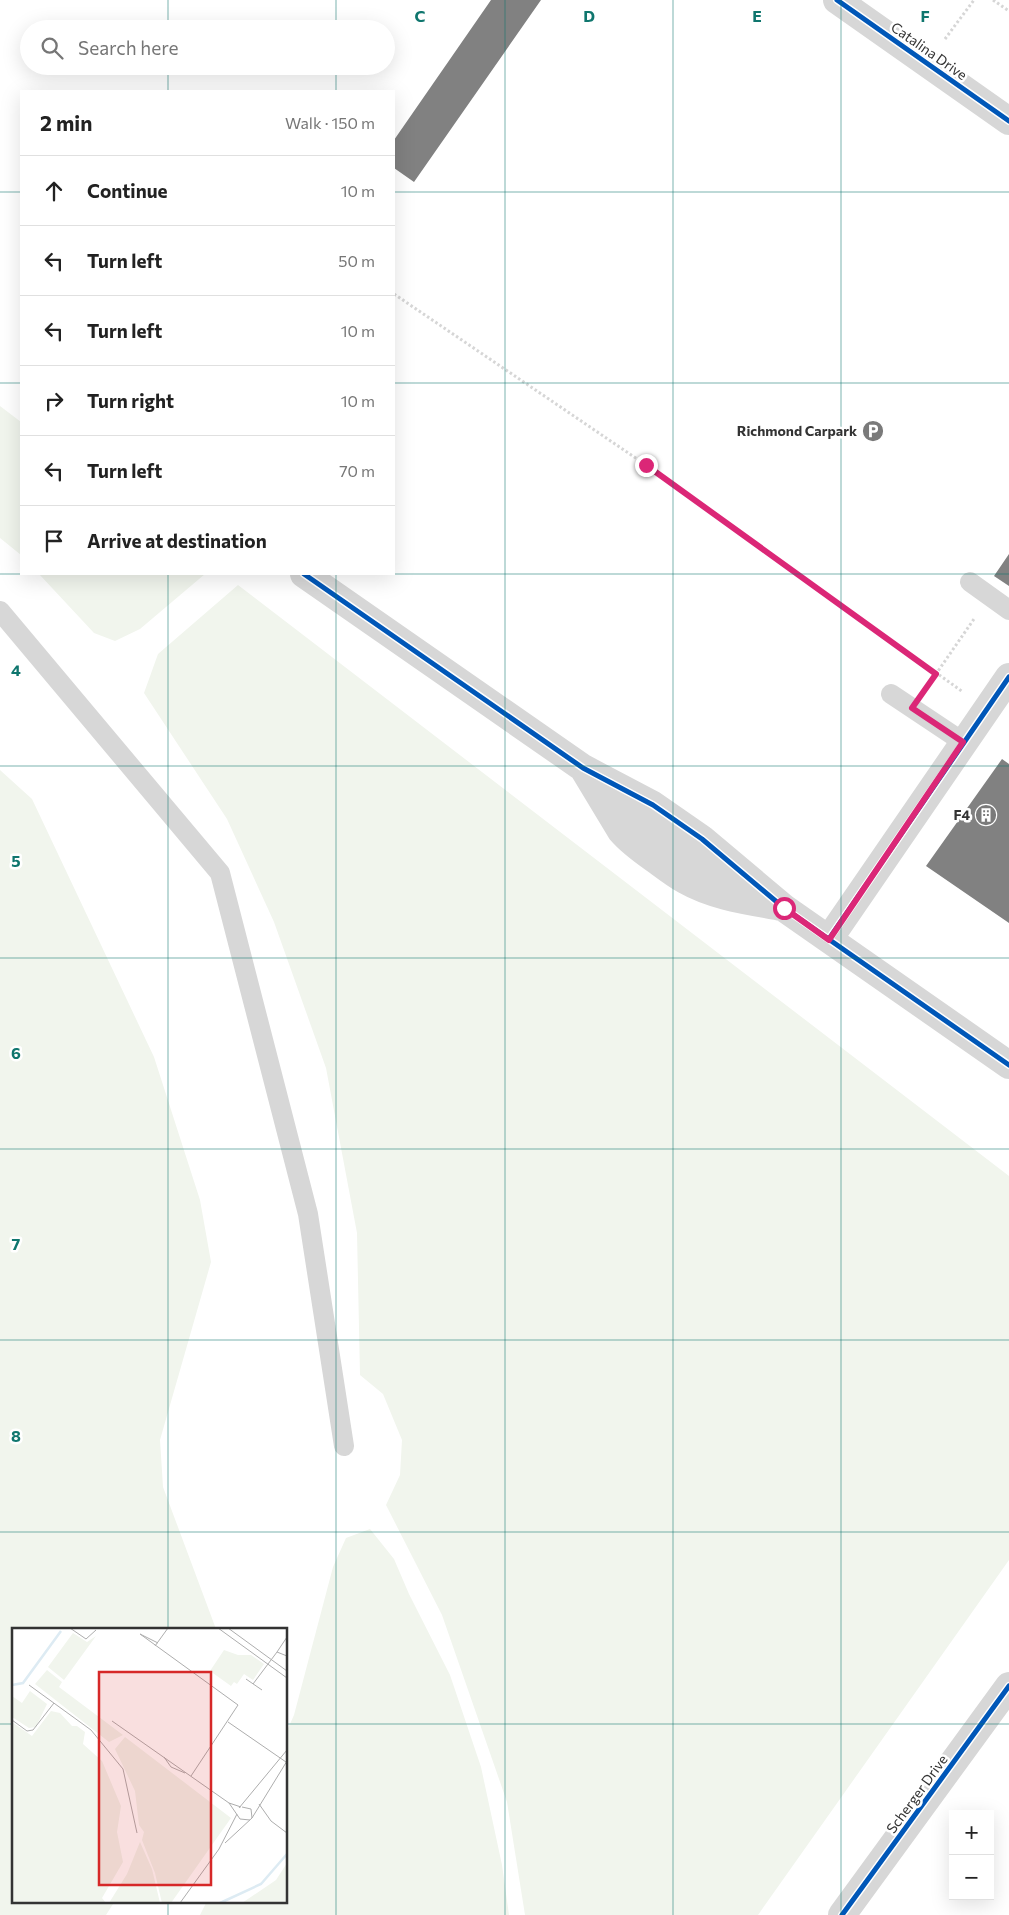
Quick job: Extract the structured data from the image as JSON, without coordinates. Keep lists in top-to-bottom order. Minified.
{"streets":{"street":["Catalina Drive","Scherger Drive"]},"places":{"parking":["Richmond Carpark"],"building":["F4"]},"page":{"search":"Search here","heading":["2 min","Walk · 150 m"],"list":[["Continue","10 m"],["Turn left","50 m"],["Turn left","10 m"],["Turn right","10 m"],["Turn left","70 m"],"Arrive at destination"],"map_buttons":["+","−"]},"grid":{"columns":["C","D","E","F"],"rows":["4","5","6","7","8"]}}
